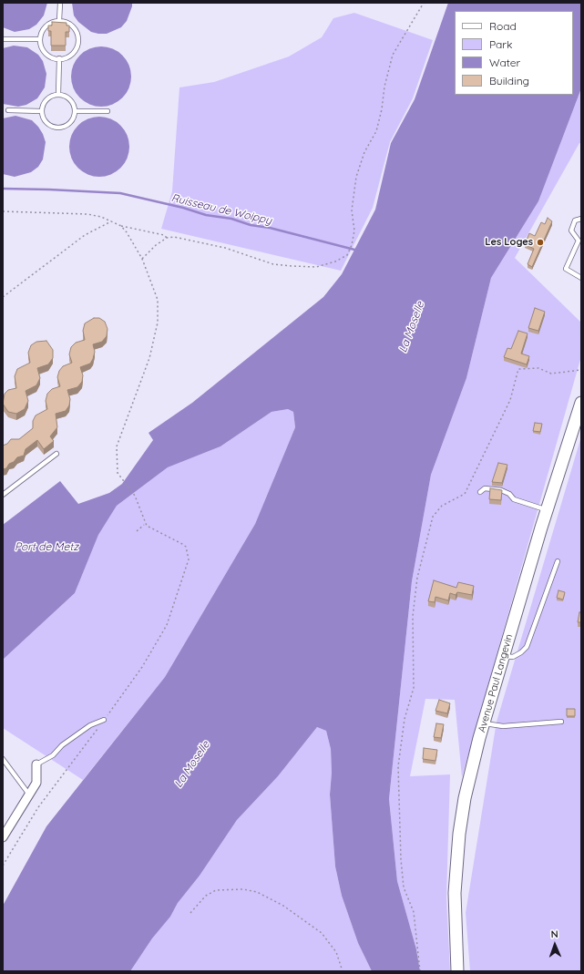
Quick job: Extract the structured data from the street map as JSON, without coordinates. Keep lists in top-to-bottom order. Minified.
{"streets":{"main road":["Avenue Paul Langevin"]},"water":["Ruisseau de Woippy","La Moselle","Port de Metz"],"places":["Les Loges"],"legend":["Road","Park","Water","Building"],"north":"top"}
